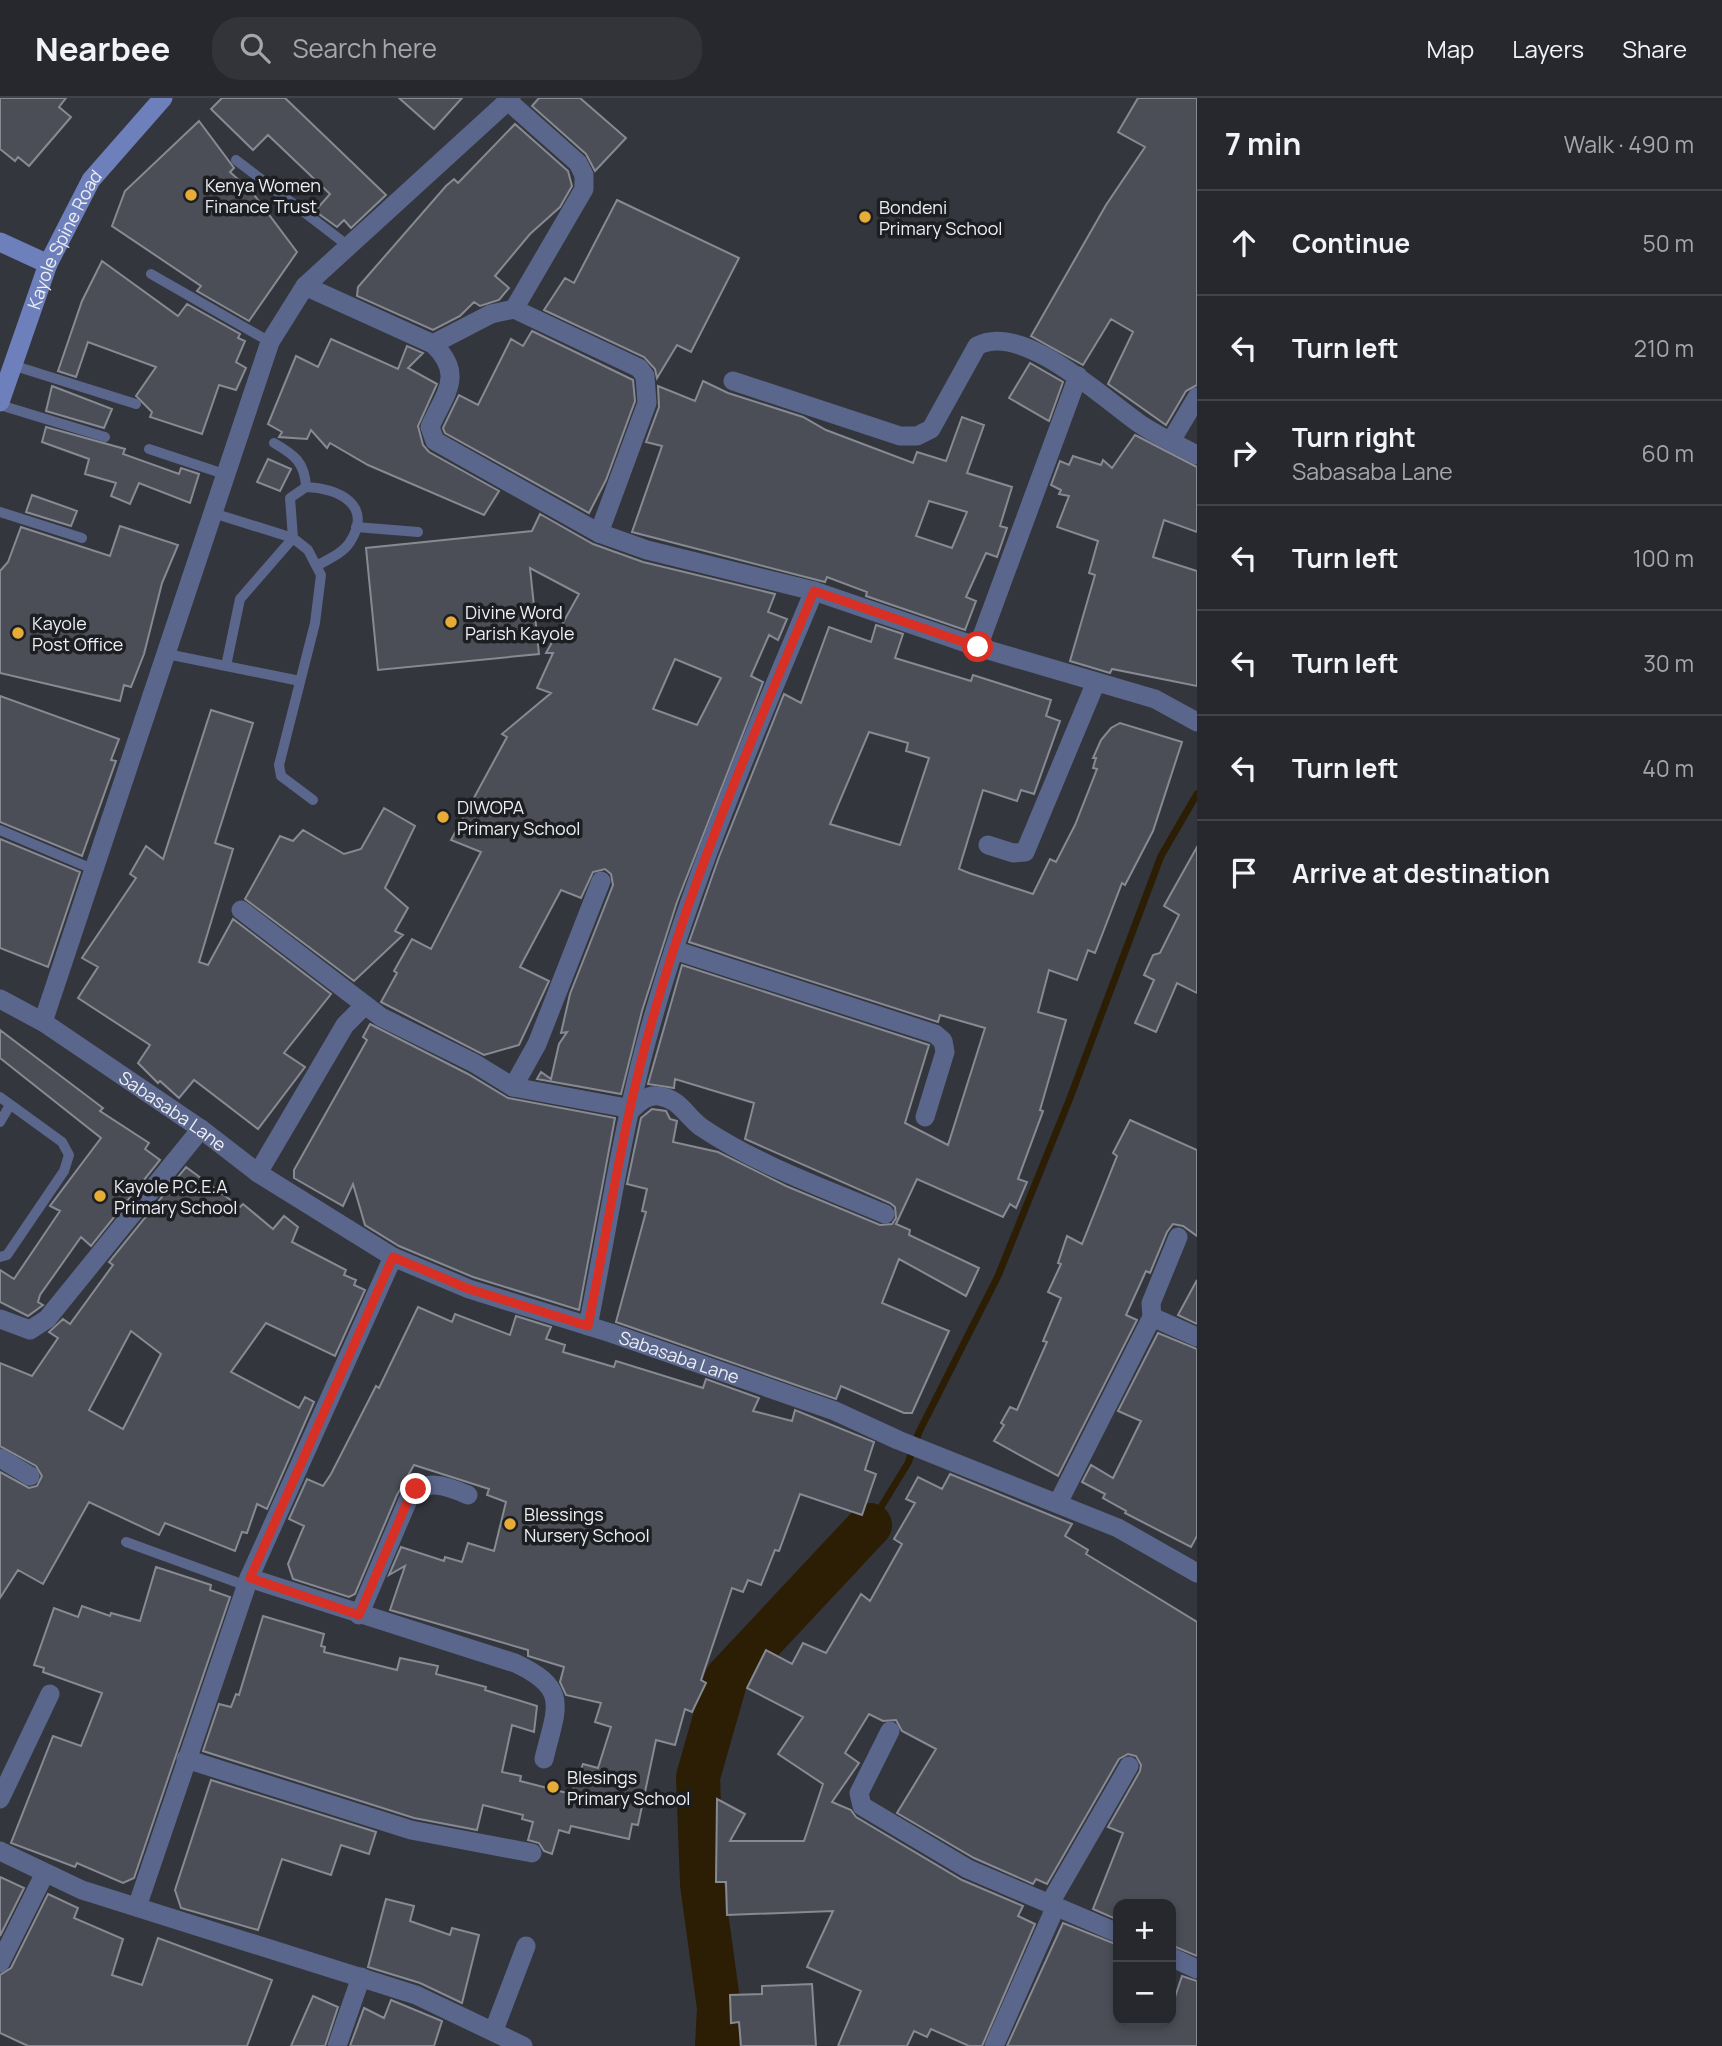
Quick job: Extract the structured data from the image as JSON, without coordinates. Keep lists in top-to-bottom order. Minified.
{"streets":{"main road":["Kayole Spine Road"],"street":["Sabasaba Lane"]},"places":["Kenya Women Finance Trust","Bondeni Primary School","Divine Word Parish Kayole","Kayole Post Office","DIWOPA Primary School","Kayole P.C.E.A Primary School","Blessings Nursery School","Blesings Primary School"],"page":{"header":"Nearbee","search":"Search here","nav":["Map","Layers","Share"],"heading":["7 min","Walk · 490 m"],"list":[["Continue","50 m"],["Turn left","210 m"],["Turn right","Sabasaba Lane","60 m"],["Turn left","100 m"],["Turn left","30 m"],["Turn left","40 m"],"Arrive at destination"],"map_buttons":["+","−"]}}
